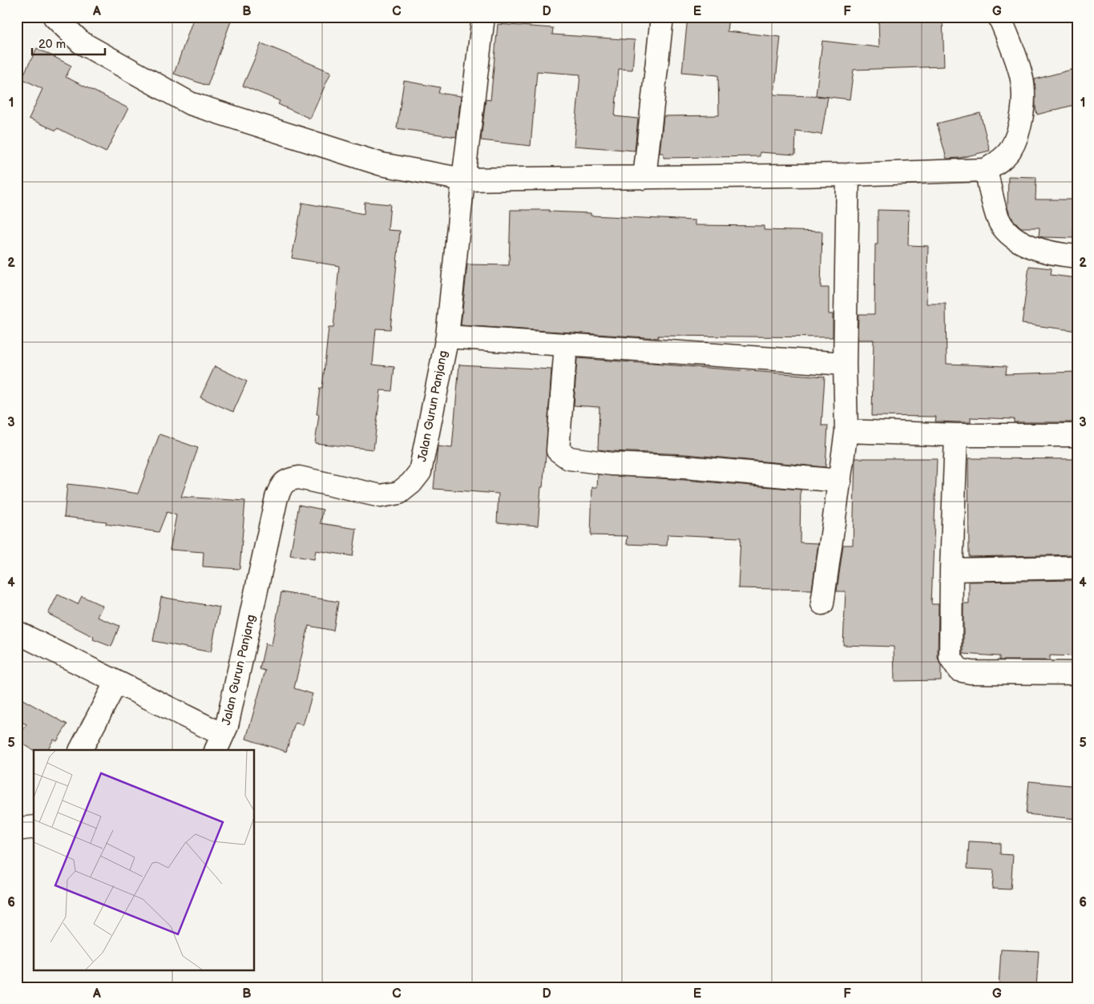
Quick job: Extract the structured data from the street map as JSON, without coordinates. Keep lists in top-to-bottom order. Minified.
{"streets":{"street":["Jalan Gurun Panjang"]},"scale_bar":"20 m","grid":{"columns":["A","B","C","D","E","F","G"],"rows":["1","2","3","4","5","6"]}}
